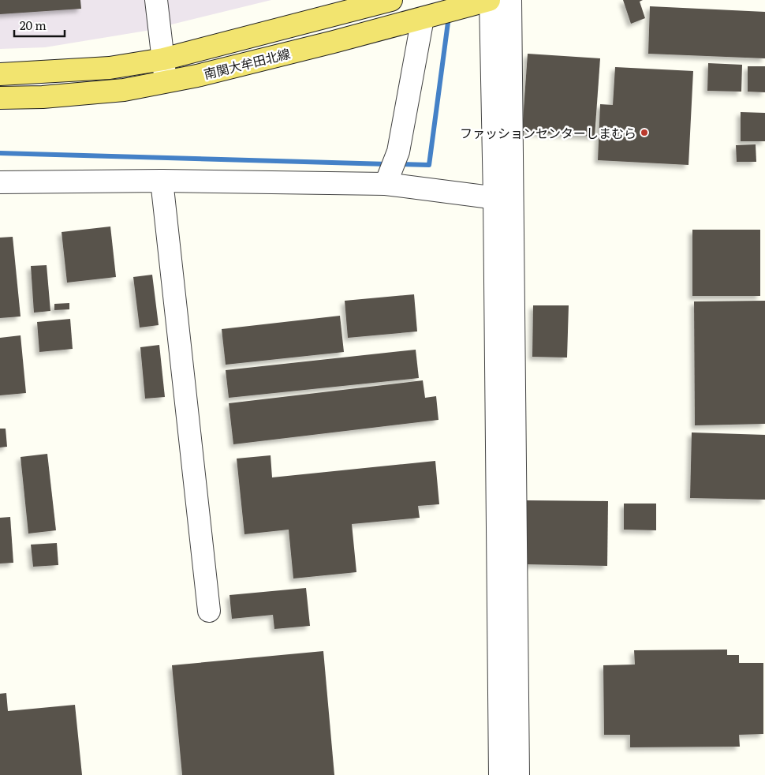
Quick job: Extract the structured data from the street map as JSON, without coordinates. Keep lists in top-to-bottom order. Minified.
{"streets":{"main road":["南関大牟田北線"]},"places":["ファッションセンターしまむら"],"scale_bar":"20 m"}
